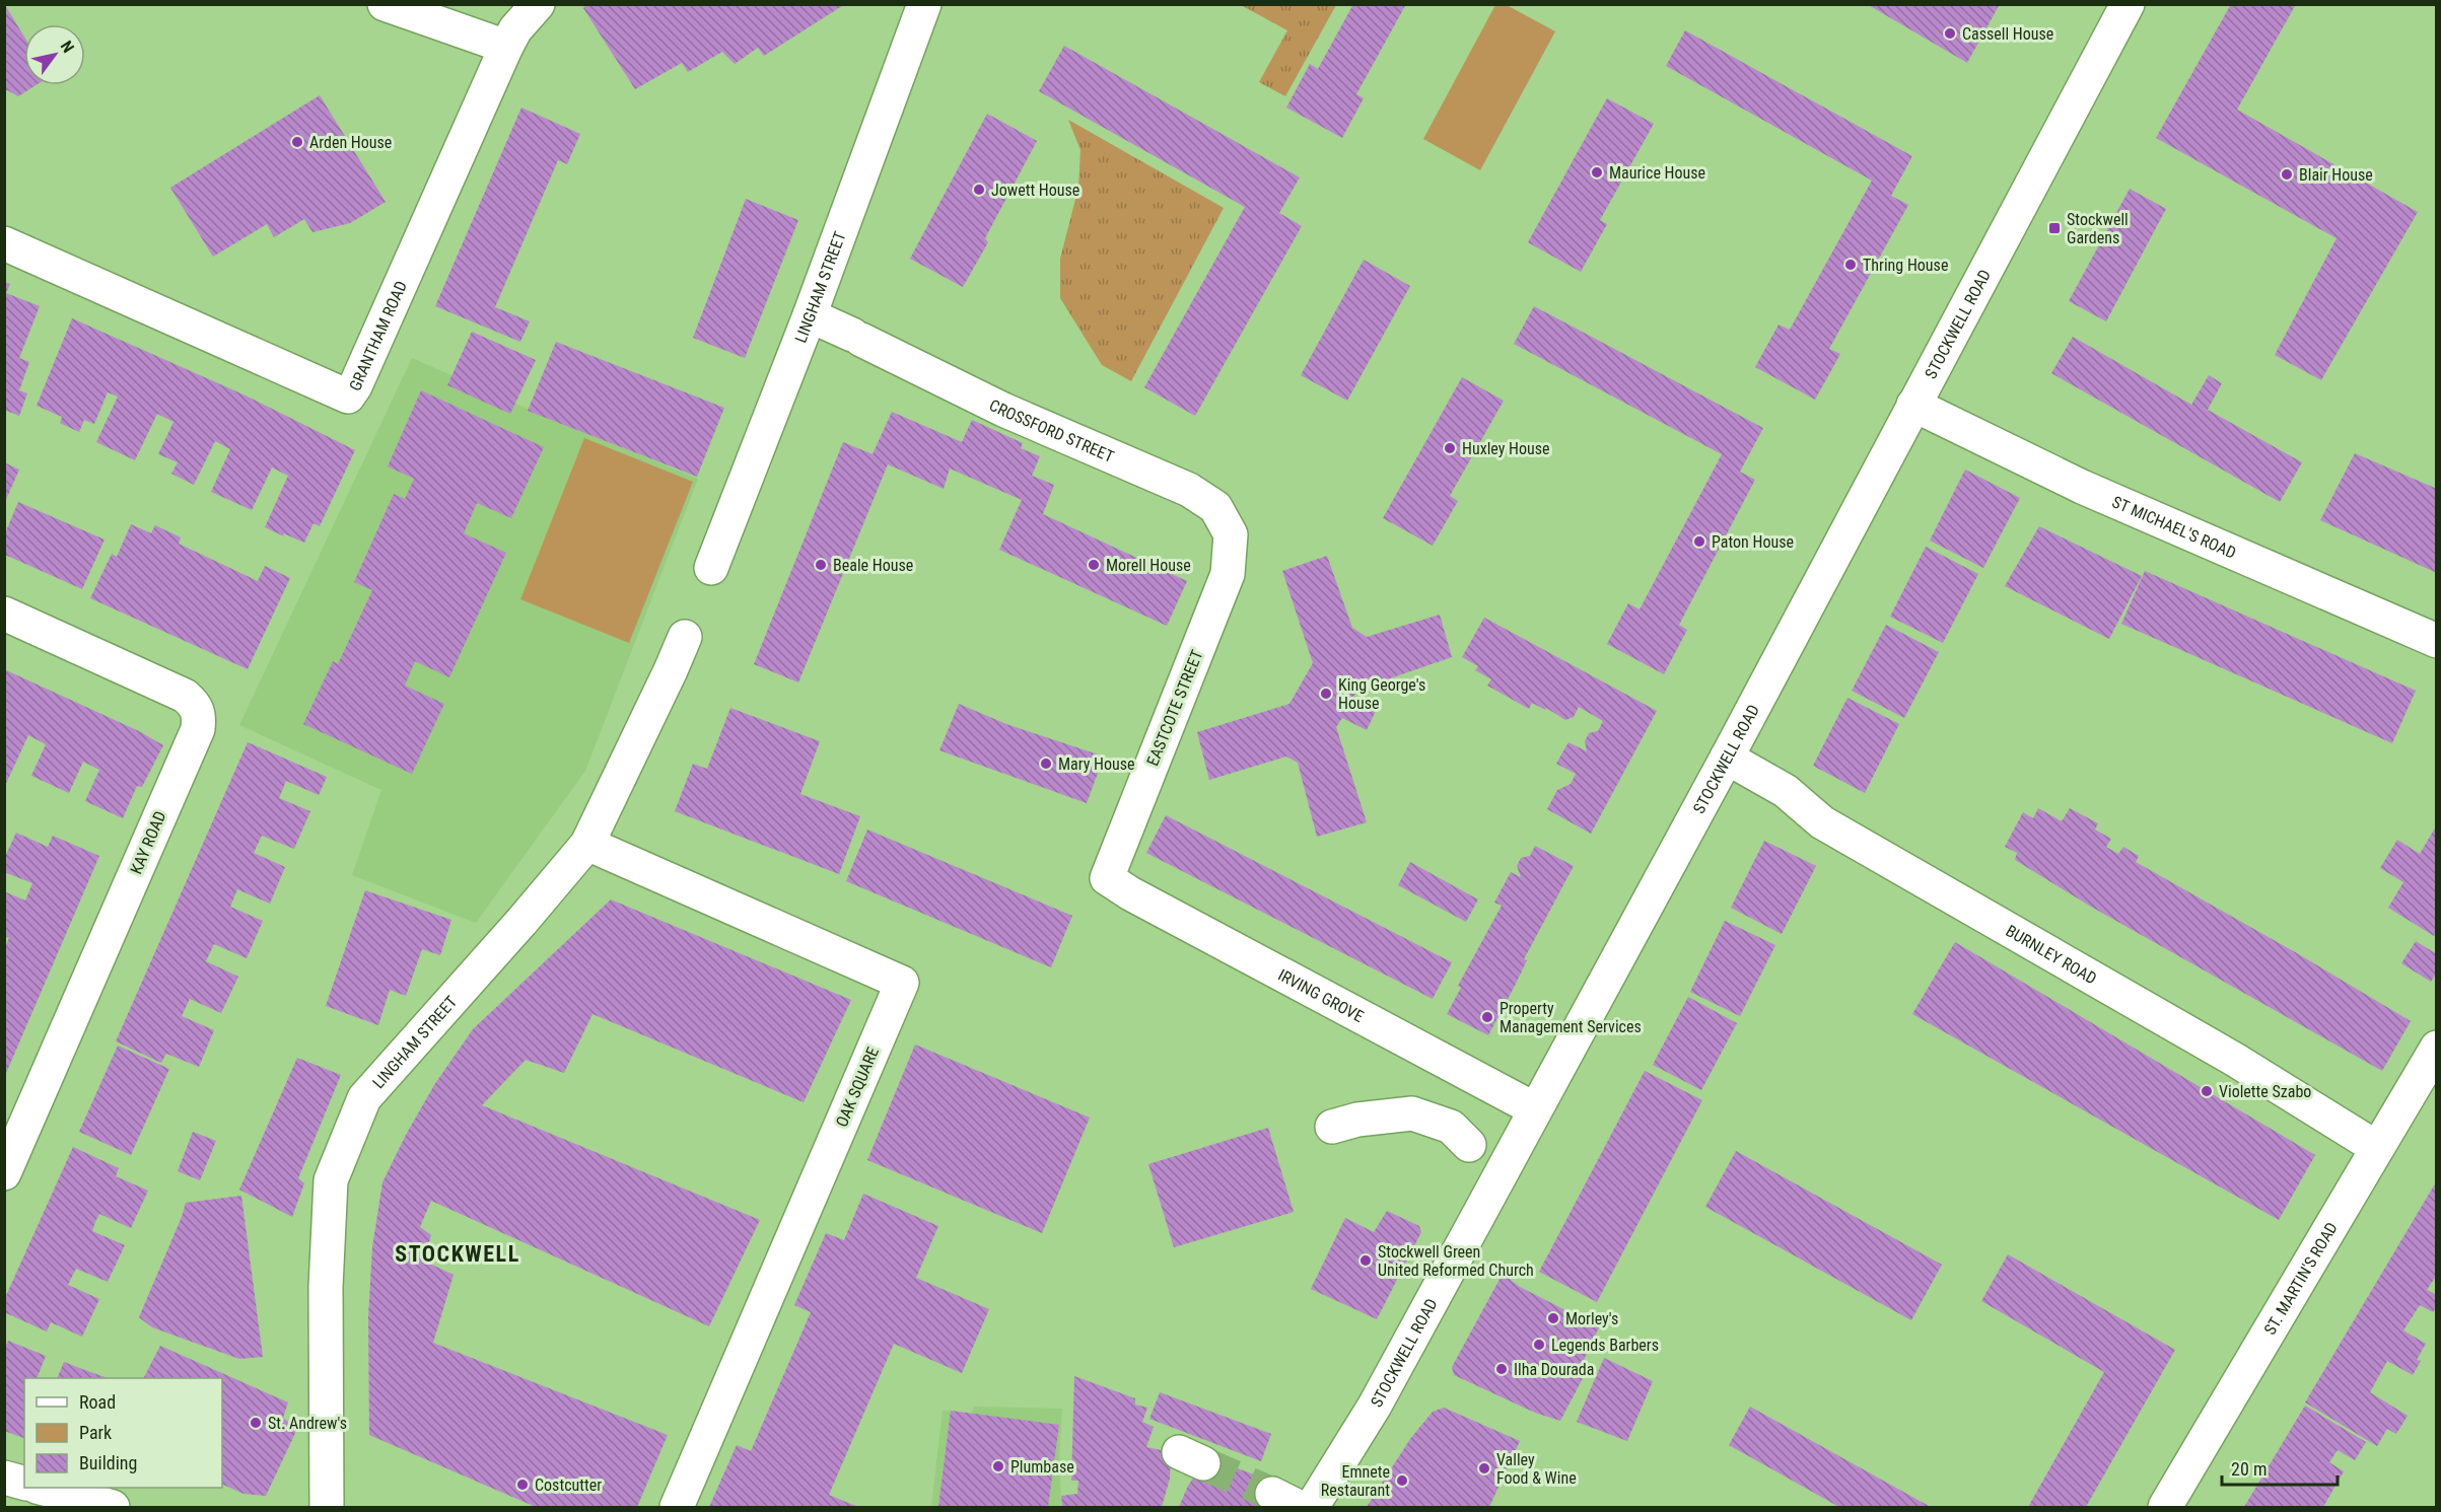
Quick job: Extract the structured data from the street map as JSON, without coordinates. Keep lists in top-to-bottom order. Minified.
{"streets":{"main road":["LINGHAM STREET","STOCKWELL ROAD","GRANTHAM ROAD","CROSSFORD STREET","ST MICHAEL'S ROAD","EASTCOTE STREET","KAY ROAD","BURNLEY ROAD","IRVING GROVE","OAK SQUARE","ST. MARTIN'S ROAD"]},"crossings":[["LINGHAM STREET","CROSSFORD STREET"],["LINGHAM STREET","OAK SQUARE"],["STOCKWELL ROAD","ST MICHAEL'S ROAD"],["STOCKWELL ROAD","BURNLEY ROAD"],["STOCKWELL ROAD","IRVING GROVE"],["CROSSFORD STREET","EASTCOTE STREET"],["EASTCOTE STREET","IRVING GROVE"],["BURNLEY ROAD","ST. MARTIN'S ROAD"]],"districts":["STOCKWELL"],"places":{"other":["Cassell House","Arden House","Maurice House","Blair House","Jowett House","Thring House","Huxley House","Paton House","Beale House","Morell House","King George's House","Mary House","Property Management Services","Violette Szabo","Stockwell Green United Reformed Church","Morley's","Legends Barbers","Ilha Dourada","St. Andrew's","Plumbase","Valley Food & Wine","Emnete Restaurant","Costcutter"],"transit":["Stockwell Gardens"]},"legend":["Road","Park","Building"],"scale_bar":"20 m","north":"top right"}
